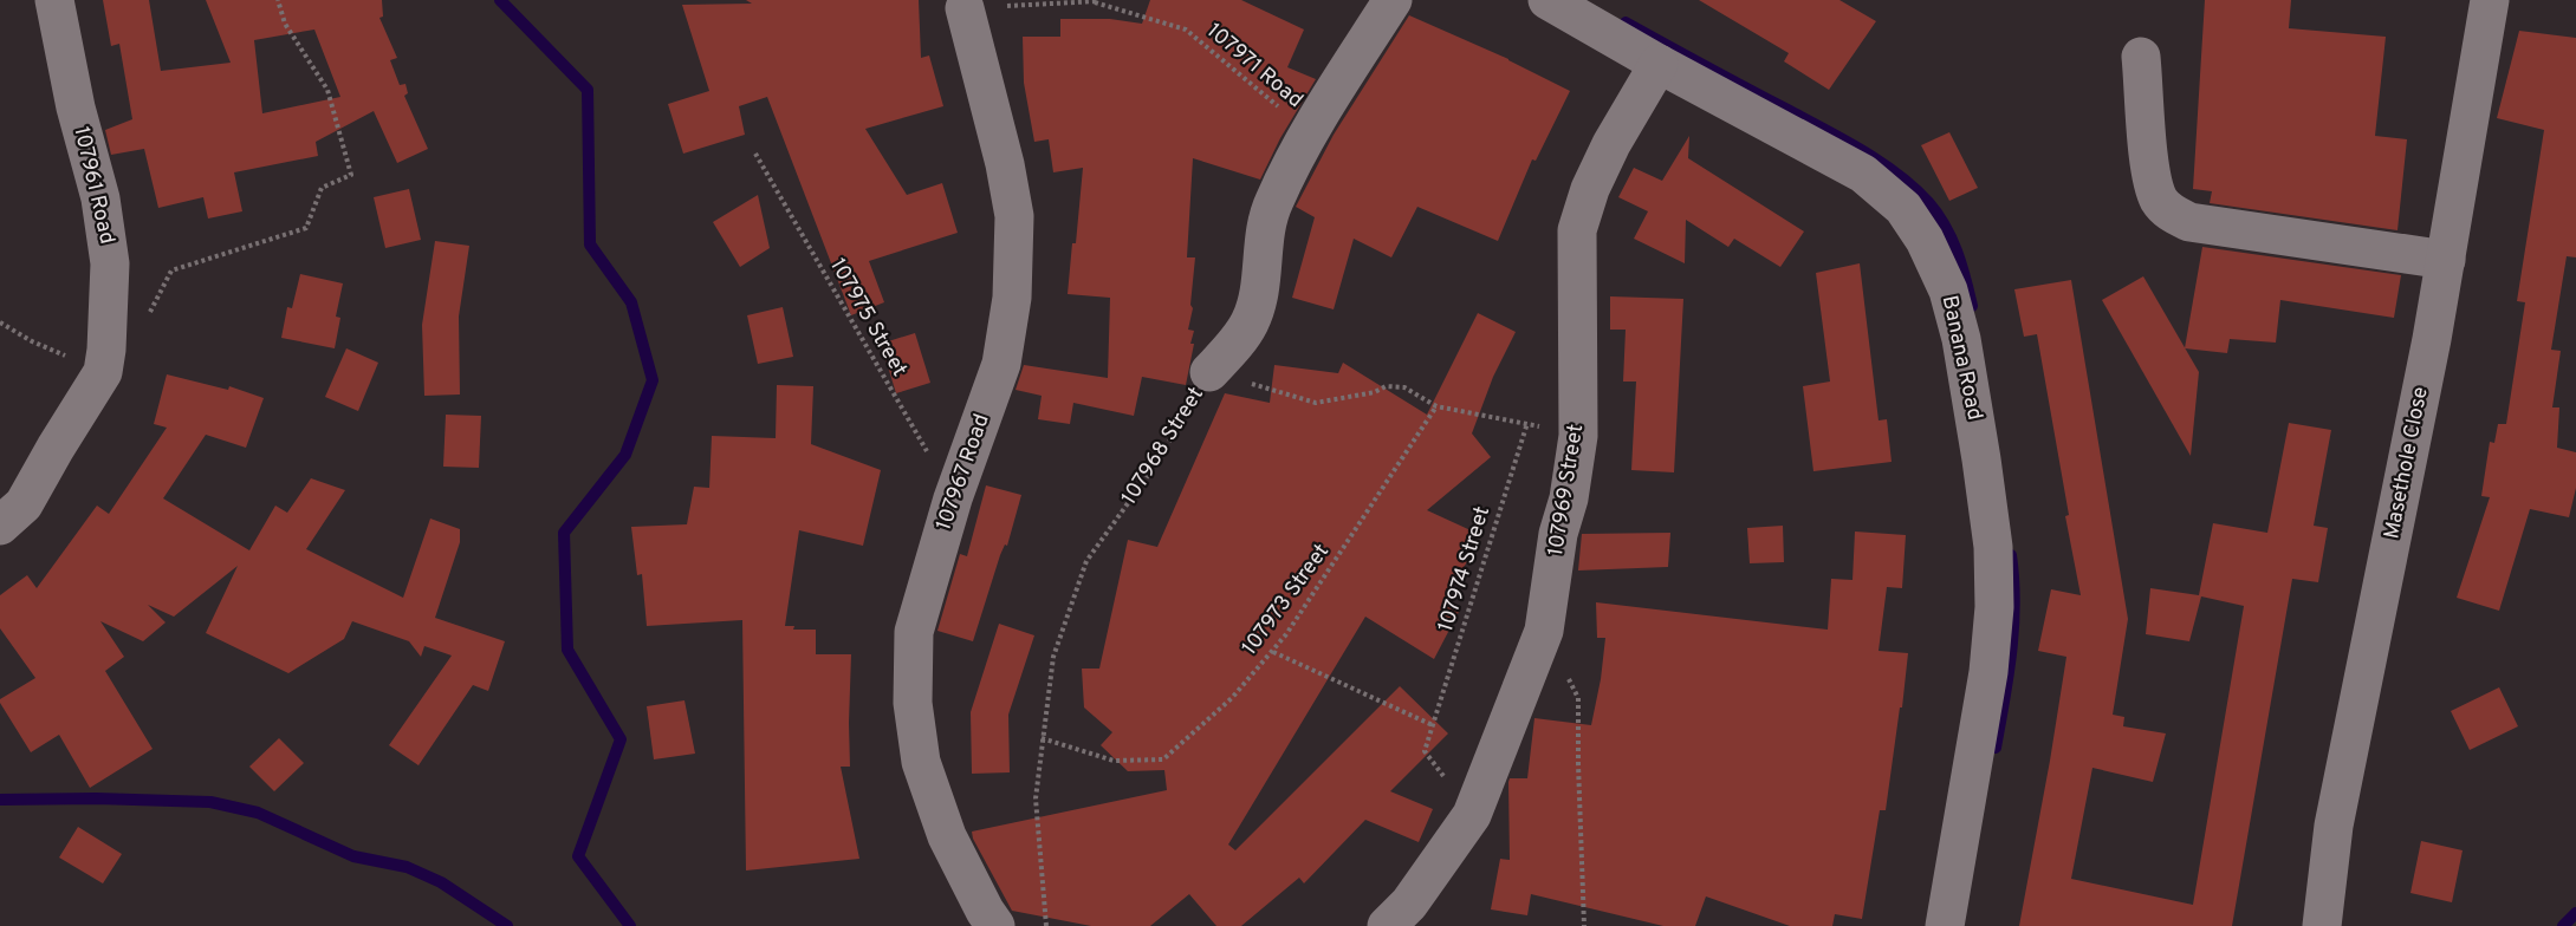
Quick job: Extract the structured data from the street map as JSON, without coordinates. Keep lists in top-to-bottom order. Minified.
{"streets":{"street":["107961 Road","Banana Road","107968 Street","Masethole Close","107967 Road","107969 Street"],"path":["107971 Road","107975 Street","107974 Street","107973 Street"]},"crossings":[["107971 Road","107968 Street"],["107971 Road","107967 Road"],["107975 Street","107967 Road"],["Banana Road","107969 Street"],["107968 Street","107973 Street"],["107969 Street","107974 Street"]]}
